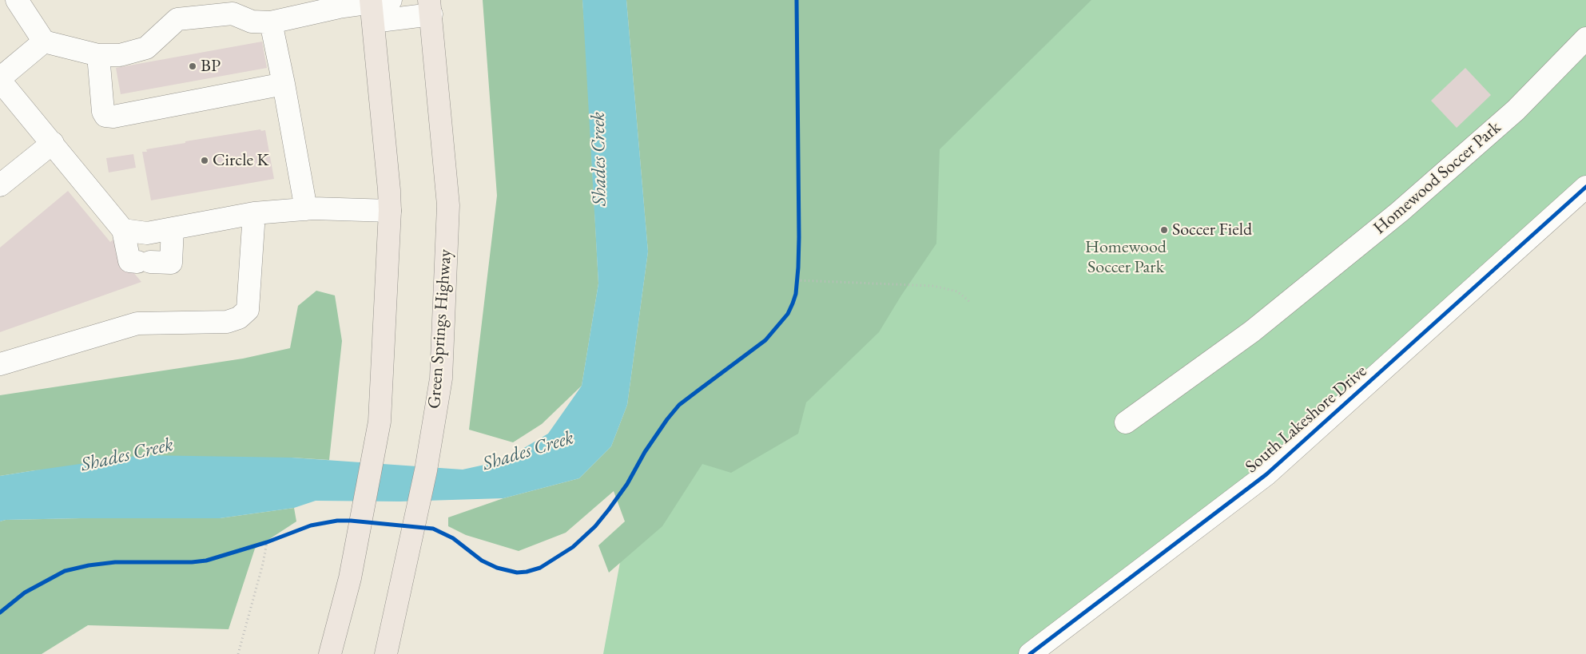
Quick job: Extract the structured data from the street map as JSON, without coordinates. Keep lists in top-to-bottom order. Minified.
{"streets":{"main road":["Green Springs Highway"],"street":["Homewood Soccer Park","South Lakeshore Drive"]},"water":["Shades Creek"],"parks":["Homewood Soccer Park"],"places":["BP","Circle K","Soccer Field"]}
